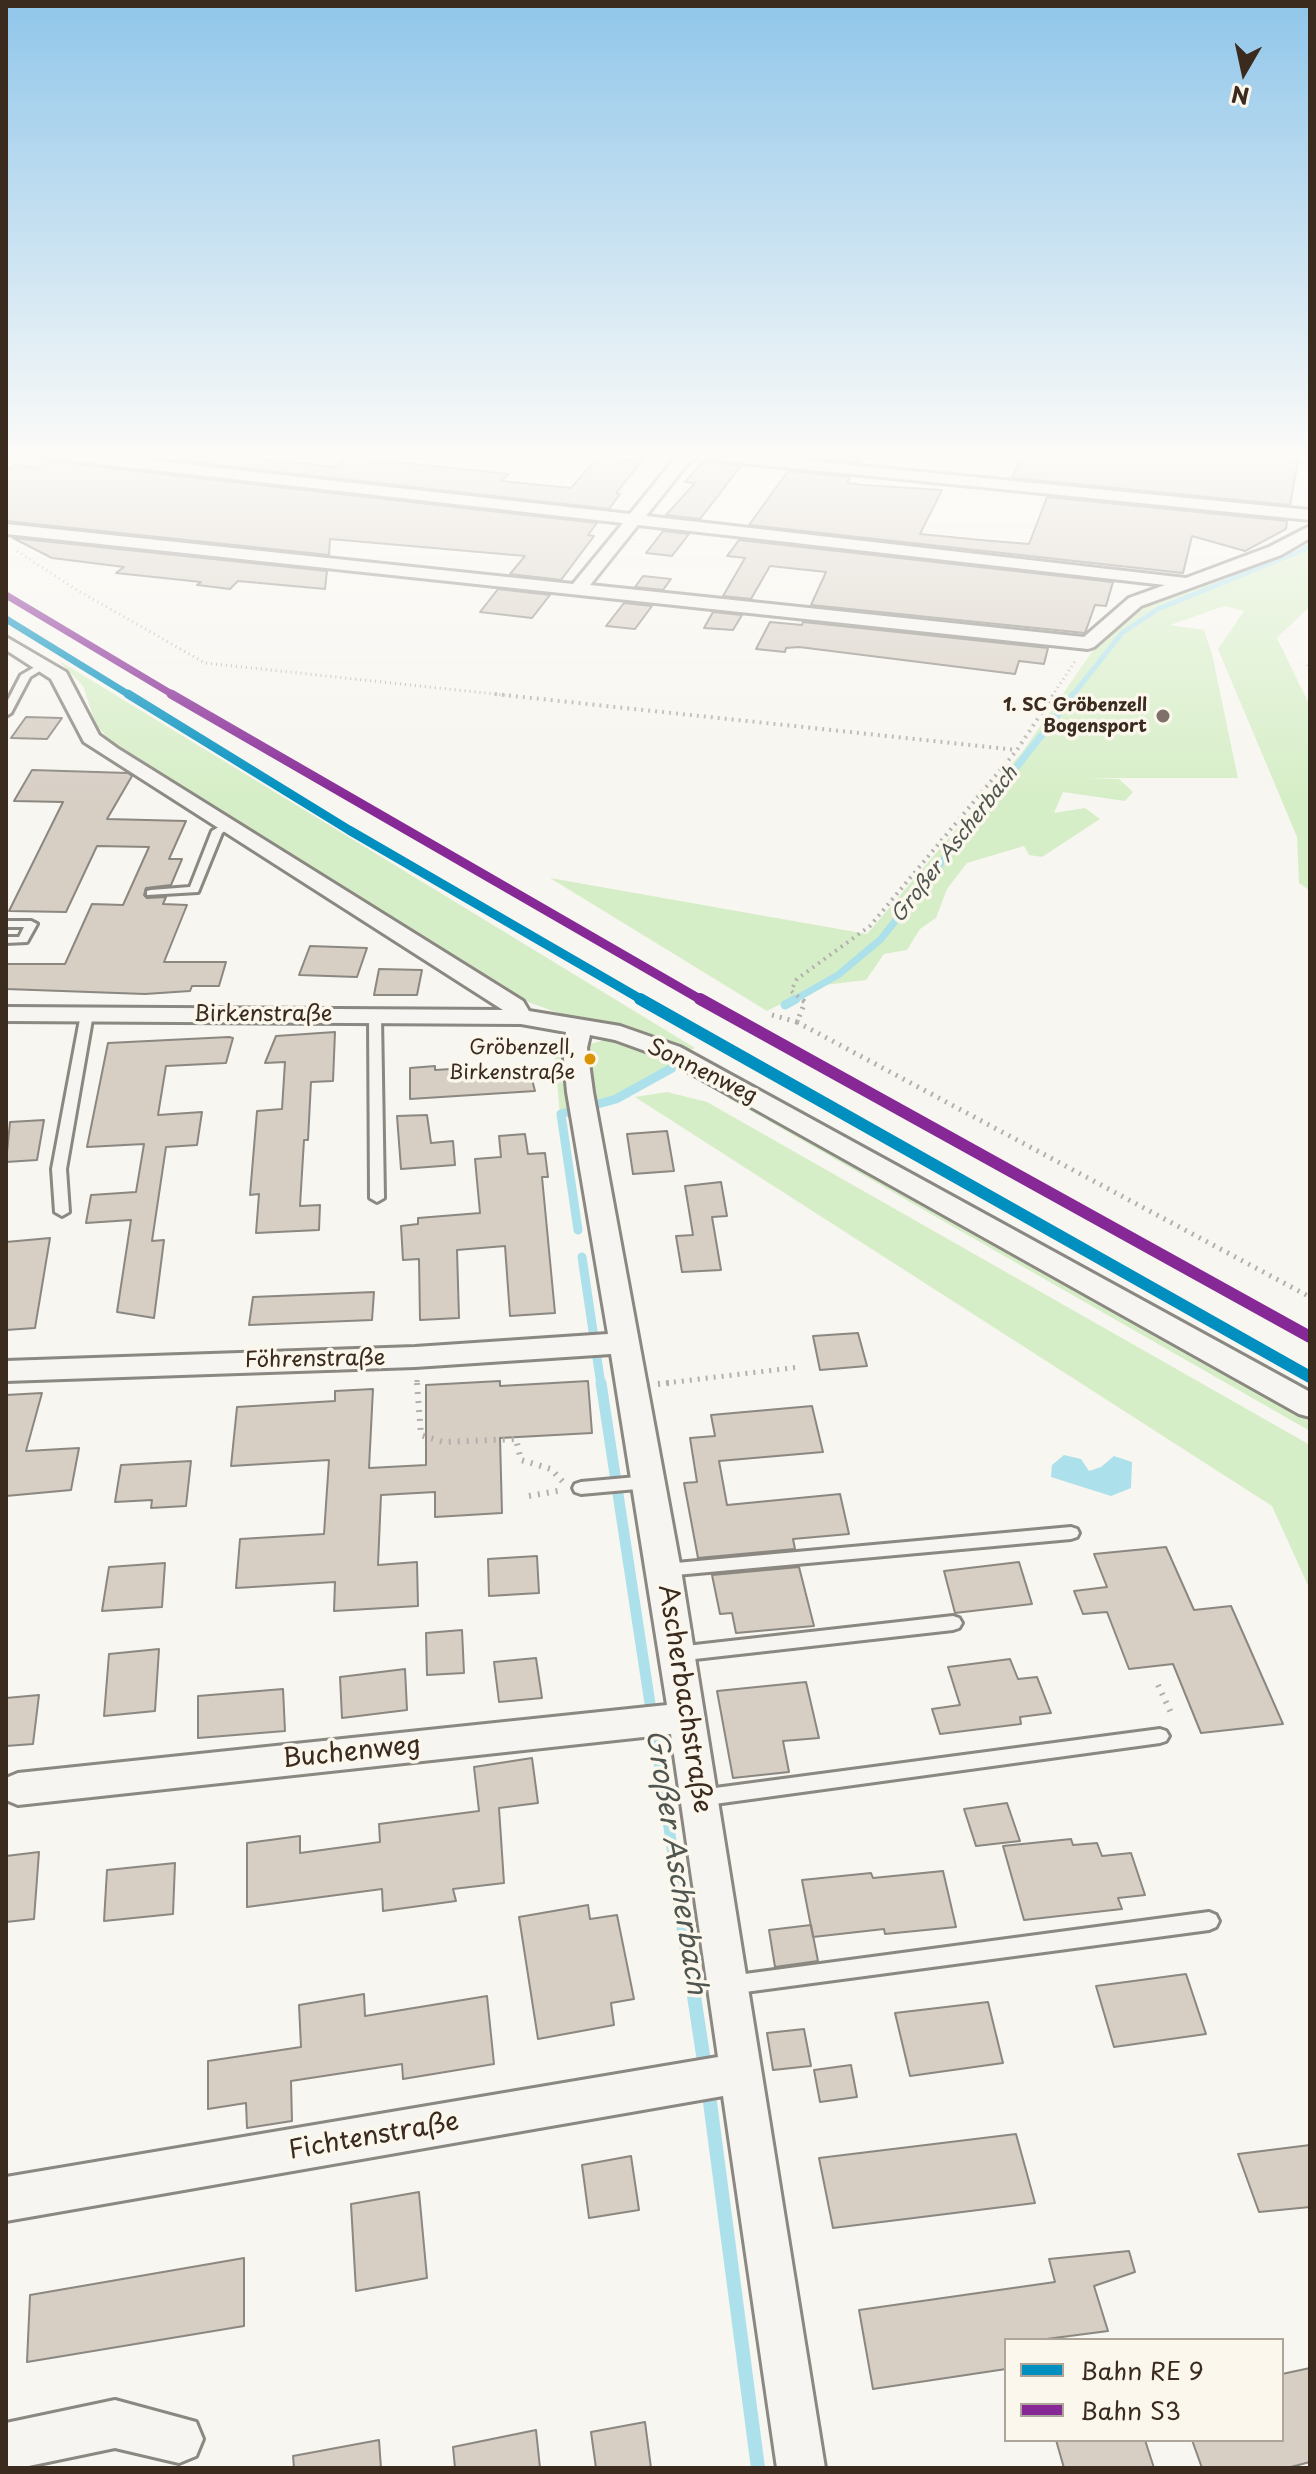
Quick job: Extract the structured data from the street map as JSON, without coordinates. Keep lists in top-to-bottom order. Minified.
{"streets":{"street":["Birkenstraße","Sonnenweg","Föhrenstraße","Ascherbachstraße","Buchenweg","Fichtenstraße"]},"crossings":[["Birkenstraße","Sonnenweg"],["Sonnenweg","Ascherbachstraße"],["Föhrenstraße","Ascherbachstraße"],["Ascherbachstraße","Buchenweg"],["Ascherbachstraße","Fichtenstraße"]],"water":["Großer Ascherbach"],"places":["1. SC Gröbenzell Bogensport","Gröbenzell, Birkenstraße"],"lines":["rail line S3"],"legend":["Bahn RE 9","Bahn S3"],"north":"bottom"}
